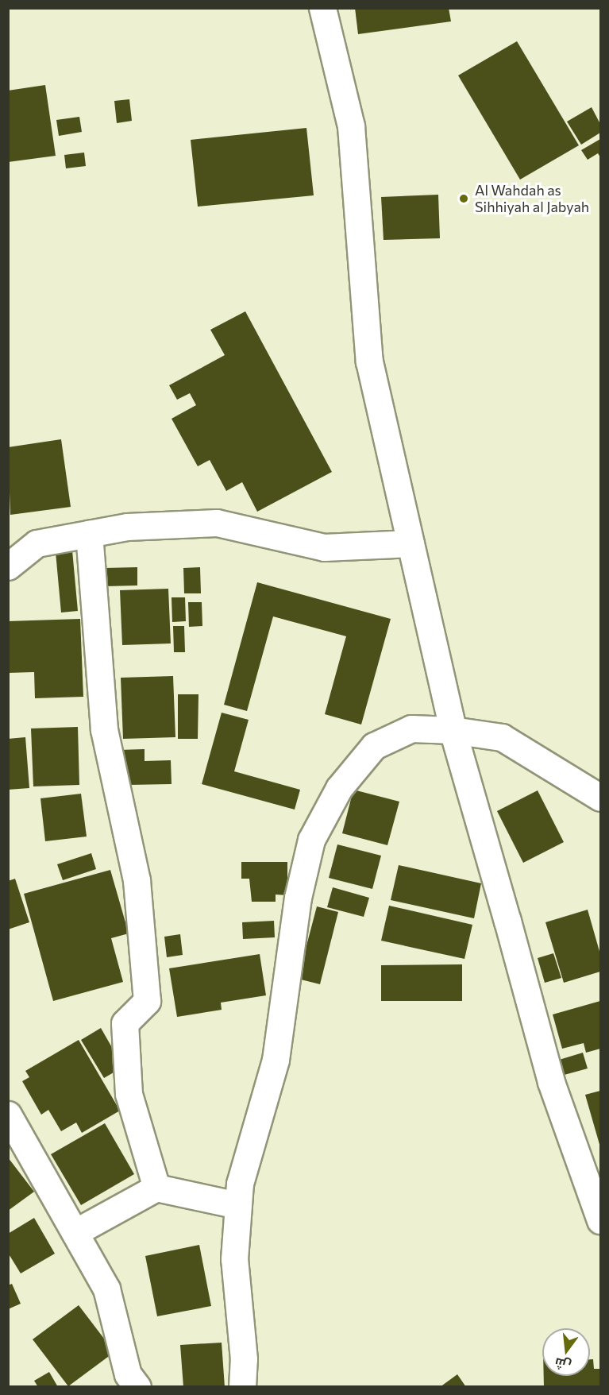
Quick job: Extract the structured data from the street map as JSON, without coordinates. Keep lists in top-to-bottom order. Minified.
{"places":["Al Wahdah as Sihhiyah al Jabyah"],"north":"bottom"}
